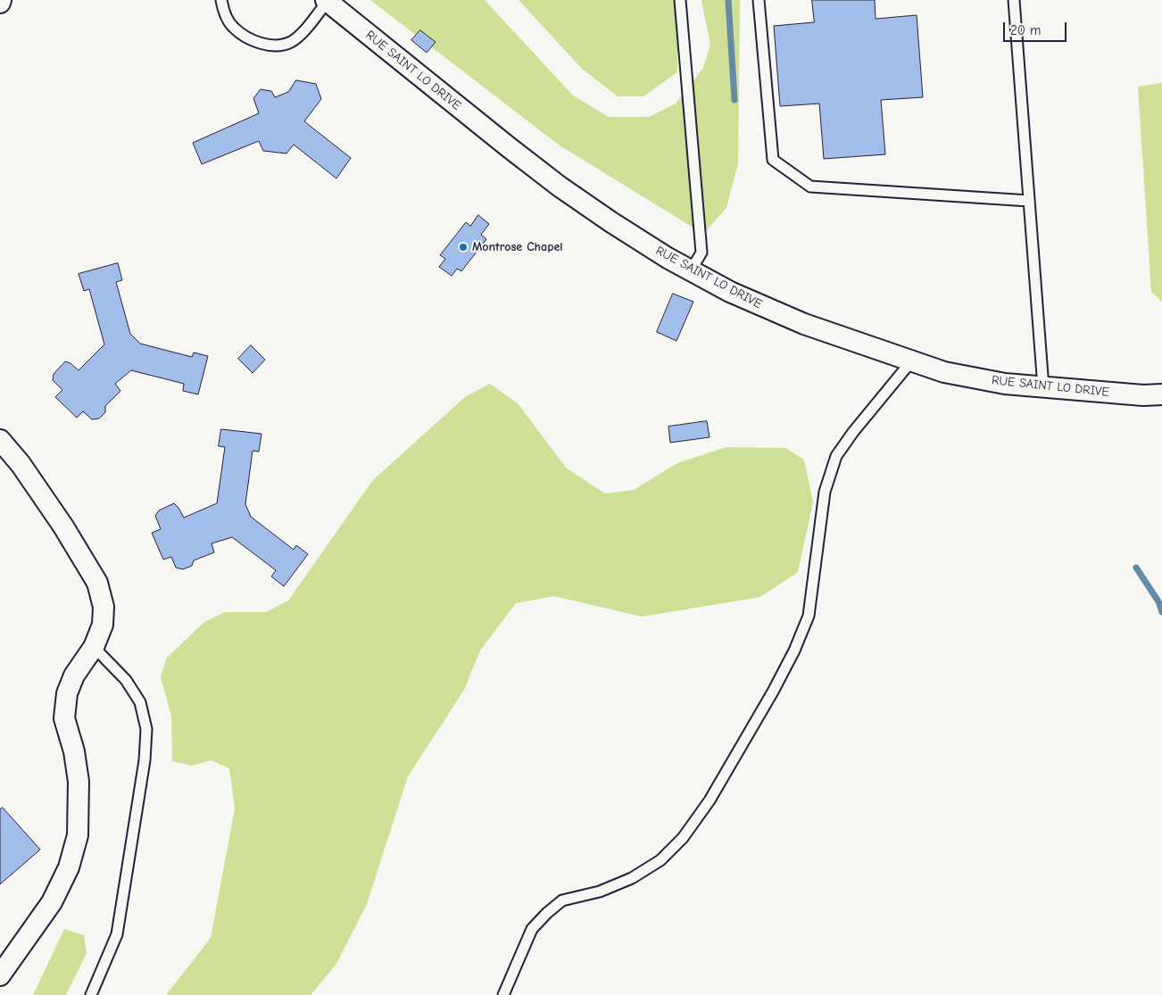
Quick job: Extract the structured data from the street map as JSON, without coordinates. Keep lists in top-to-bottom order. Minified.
{"streets":{"street":["RUE SAINT LO DRIVE"]},"places":["Montrose Chapel"],"scale_bar":"20 m"}
